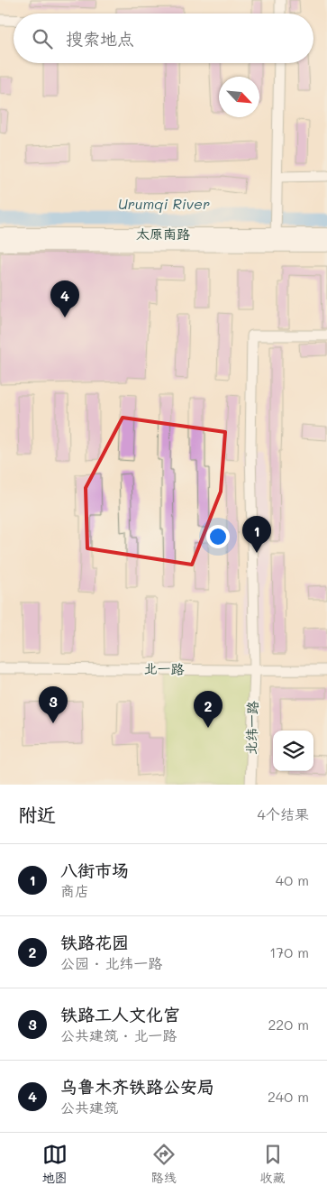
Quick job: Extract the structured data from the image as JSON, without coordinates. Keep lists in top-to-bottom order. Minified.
{"streets":{"main road":["太原南路"],"street":["北一路","北纬一路"]},"crossings":[["北一路","北纬一路"]],"water":["Urumqi River"],"north":"bottom right","page":{"search":"搜索地点","pins":["4","1","3","2"],"heading":["附近","4个结果"],"list":[{"mark":"1","name":"八街市场","note":"商店","value":"40 m"},{"mark":"2","name":"铁路花园","note":"公园 · 北纬一路","value":"170 m"},{"mark":"3","name":"铁路工人文化宫","note":"公共建筑 · 北一路","value":"220 m"},{"mark":"4","name":"乌鲁木齐铁路公安局","note":"公共建筑","value":"240 m"}],"nav":["地图","路线","收藏"]}}
